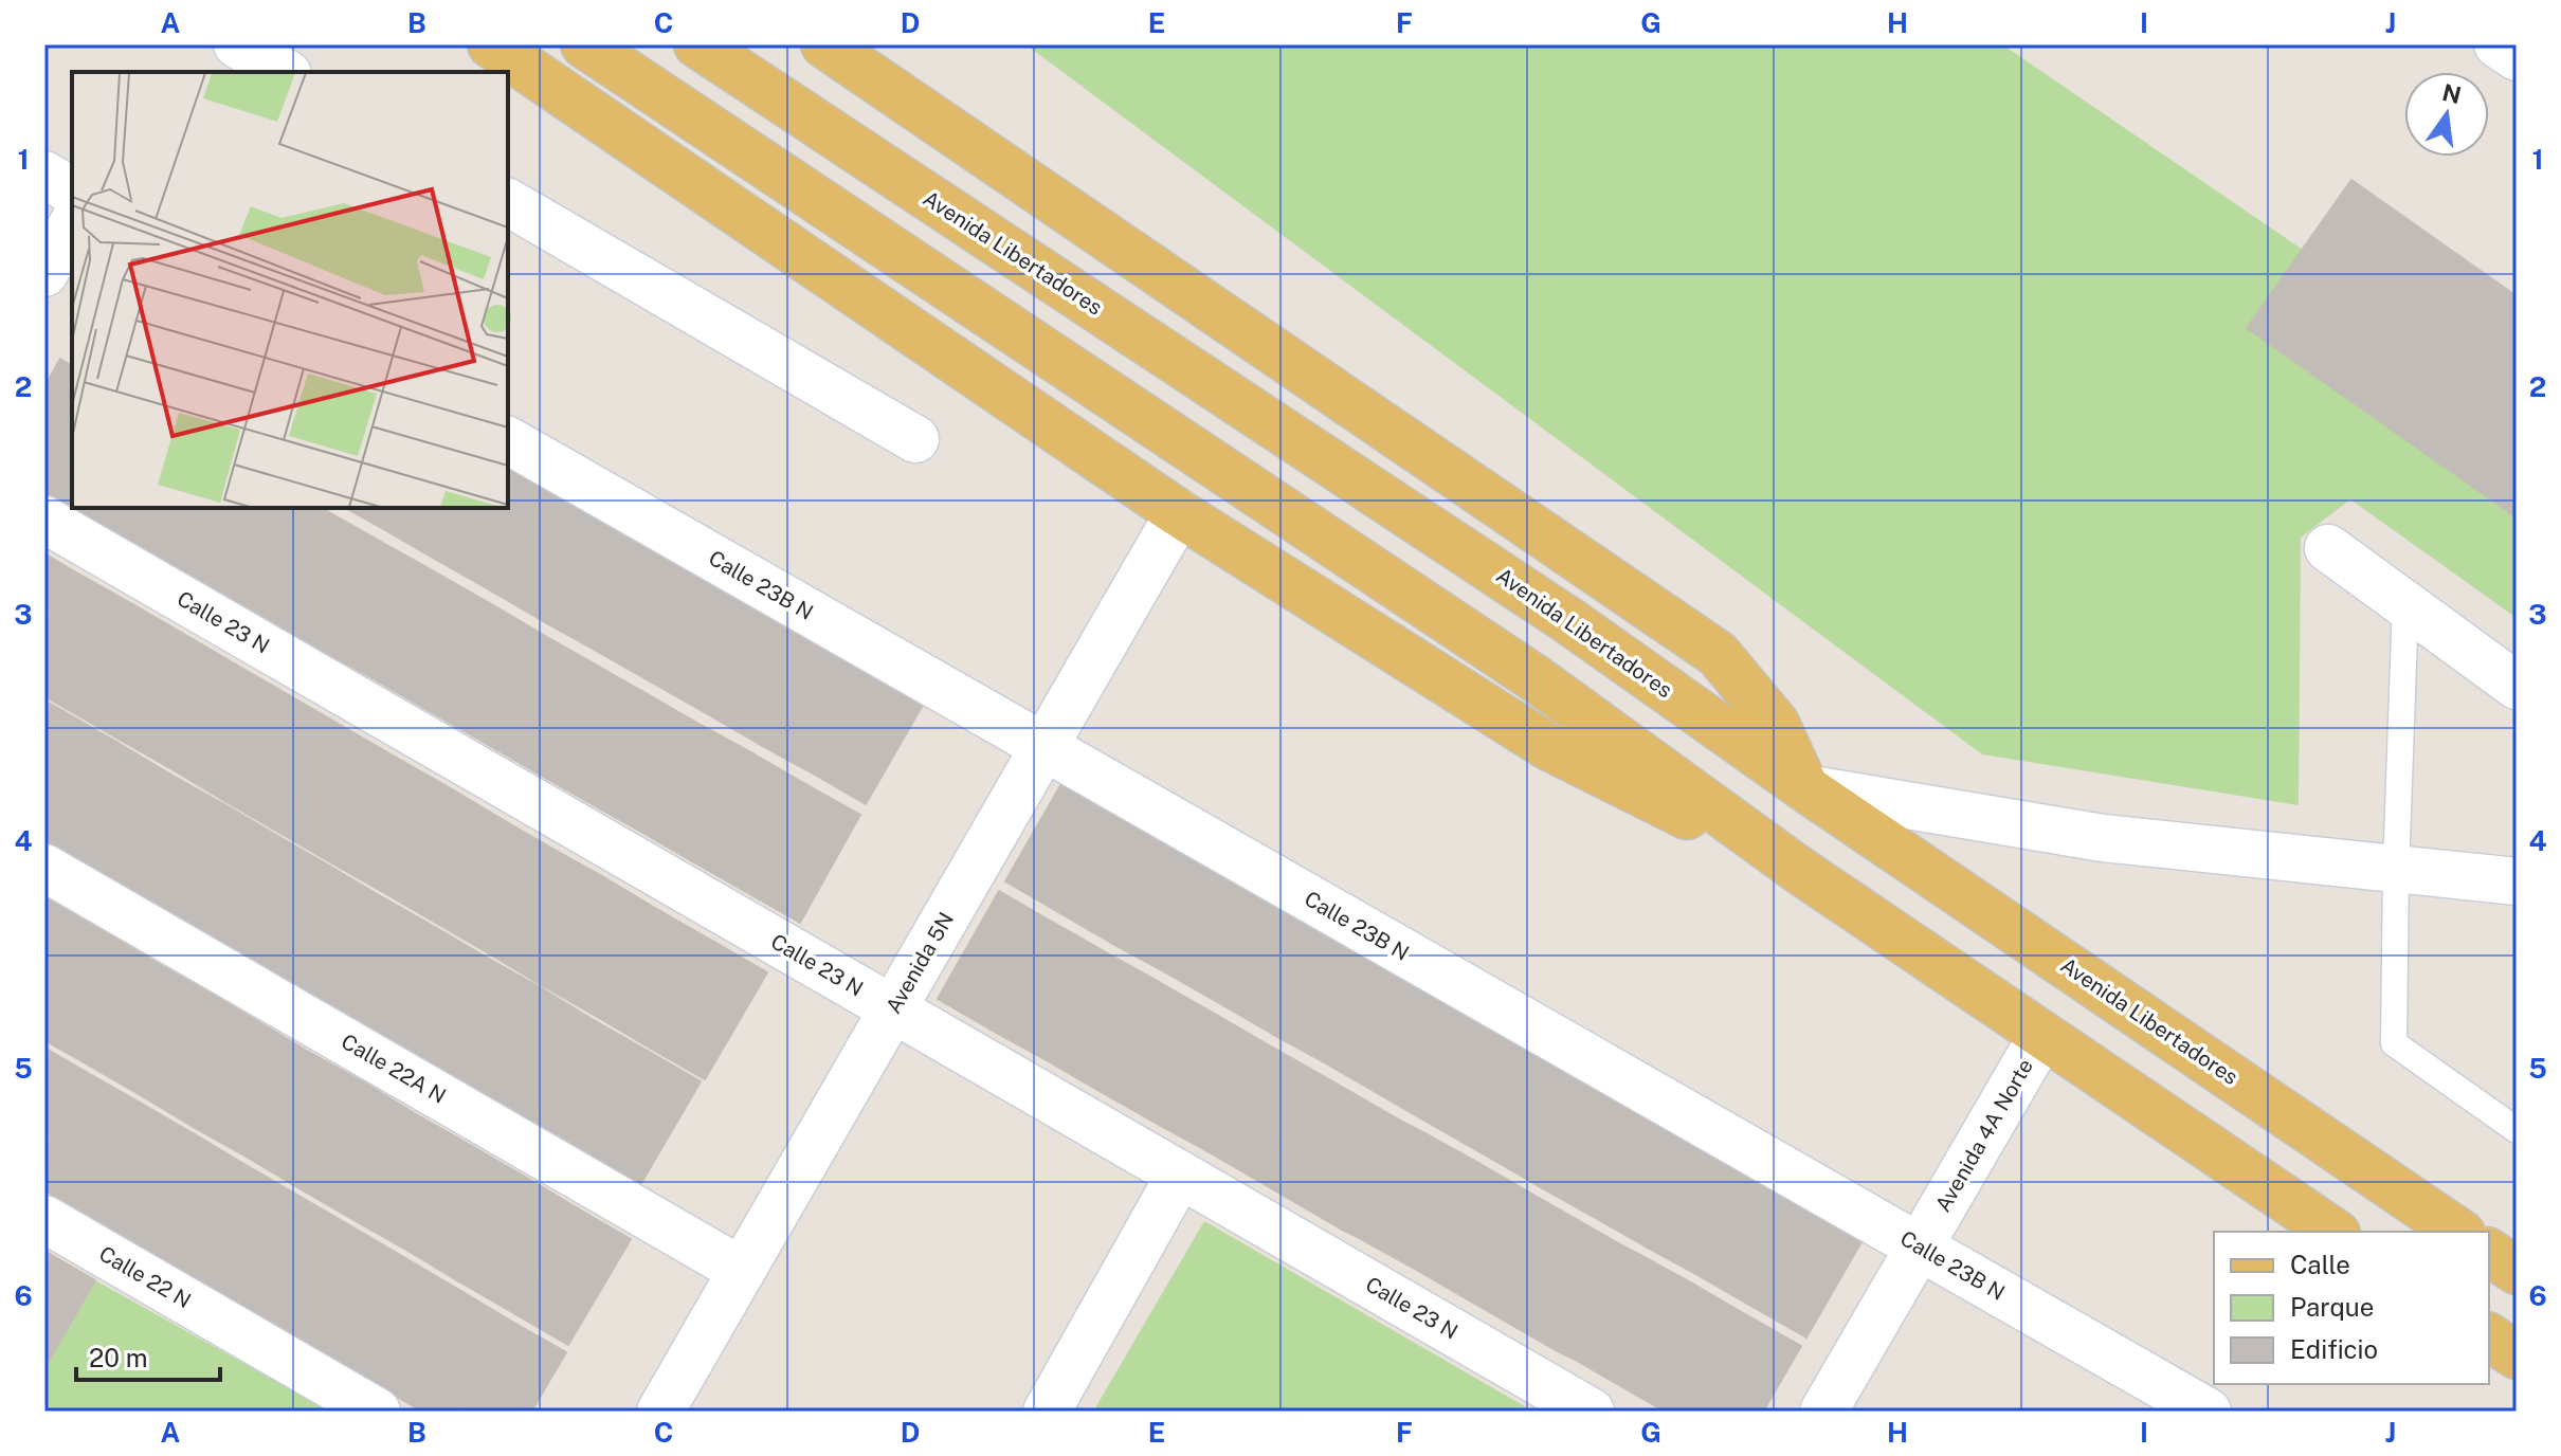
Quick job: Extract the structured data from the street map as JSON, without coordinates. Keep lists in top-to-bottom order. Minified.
{"streets":{"main road":["Avenida Libertadores"],"street":["Calle 23B N","Calle 23 N","Avenida 5N","Calle 22A N","Avenida 4A Norte","Calle 22 N"]},"crossings":[["Calle 23B N","Avenida 5N"],["Calle 23B N","Avenida 4A Norte"],["Calle 23 N","Avenida 5N"],["Avenida 5N","Calle 22A N"]],"legend":["Calle","Parque","Edificio"],"scale_bar":"20 m","north":"top","grid":{"columns":["A","B","C","D","E","F","G","H","I","J"],"rows":["1","2","3","4","5","6"]}}
